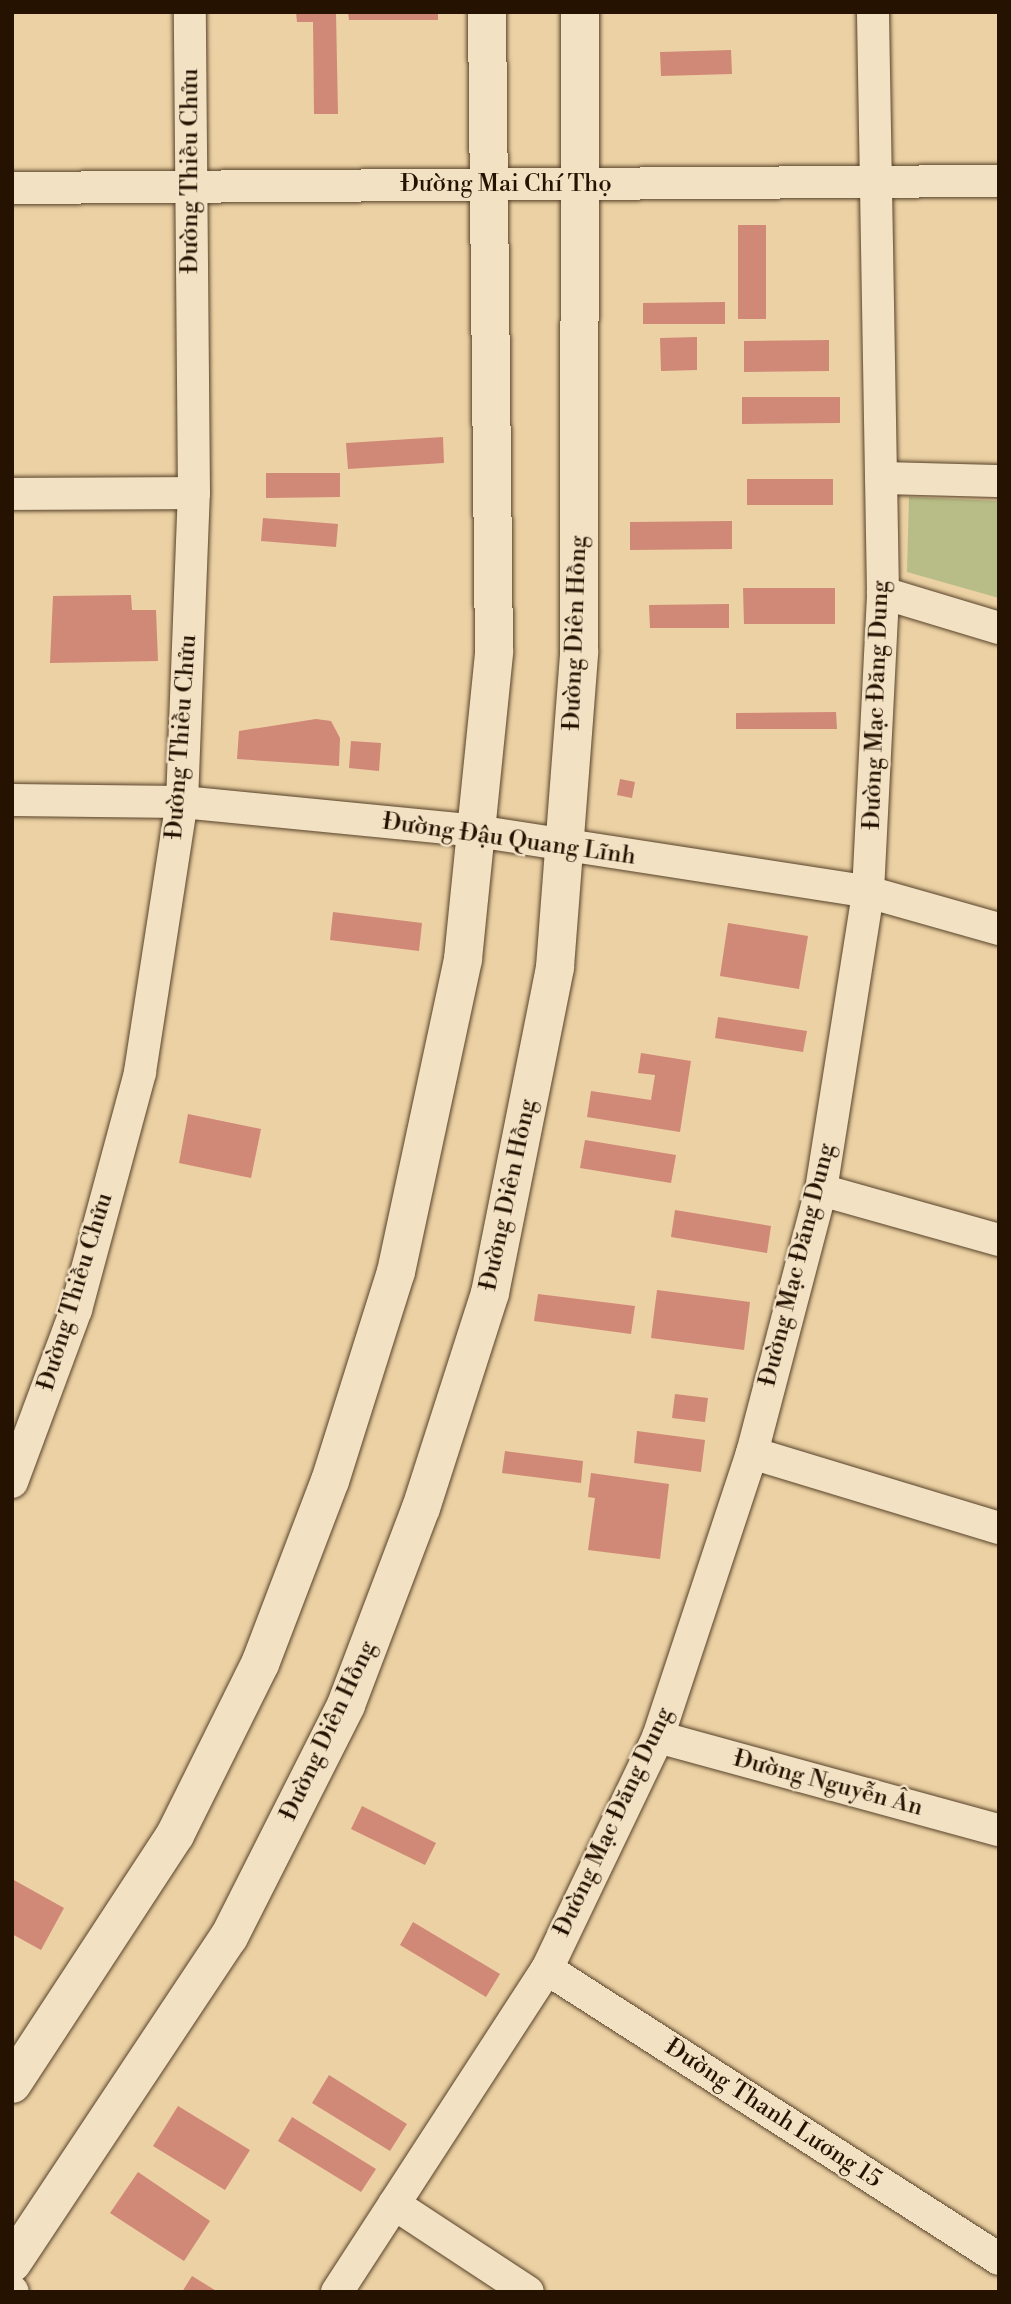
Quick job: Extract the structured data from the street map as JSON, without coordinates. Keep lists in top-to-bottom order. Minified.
{"streets":{"street":["Đường Thiều Chửu","Đường Mai Chí Thọ","Đường Diên Hồng","Đường Mạc Đăng Dung","Đường Đậu Quang Lĩnh","Đường Nguyễn Ân","Đường Thanh Lương 15"]},"crossings":[["Đường Thiều Chửu","Đường Mai Chí Thọ"],["Đường Thiều Chửu","Đường Đậu Quang Lĩnh"],["Đường Mai Chí Thọ","Đường Diên Hồng"],["Đường Mai Chí Thọ","Đường Mạc Đăng Dung"],["Đường Diên Hồng","Đường Đậu Quang Lĩnh"],["Đường Mạc Đăng Dung","Đường Đậu Quang Lĩnh"],["Đường Mạc Đăng Dung","Đường Nguyễn Ân"],["Đường Mạc Đăng Dung","Đường Thanh Lương 15"]]}
